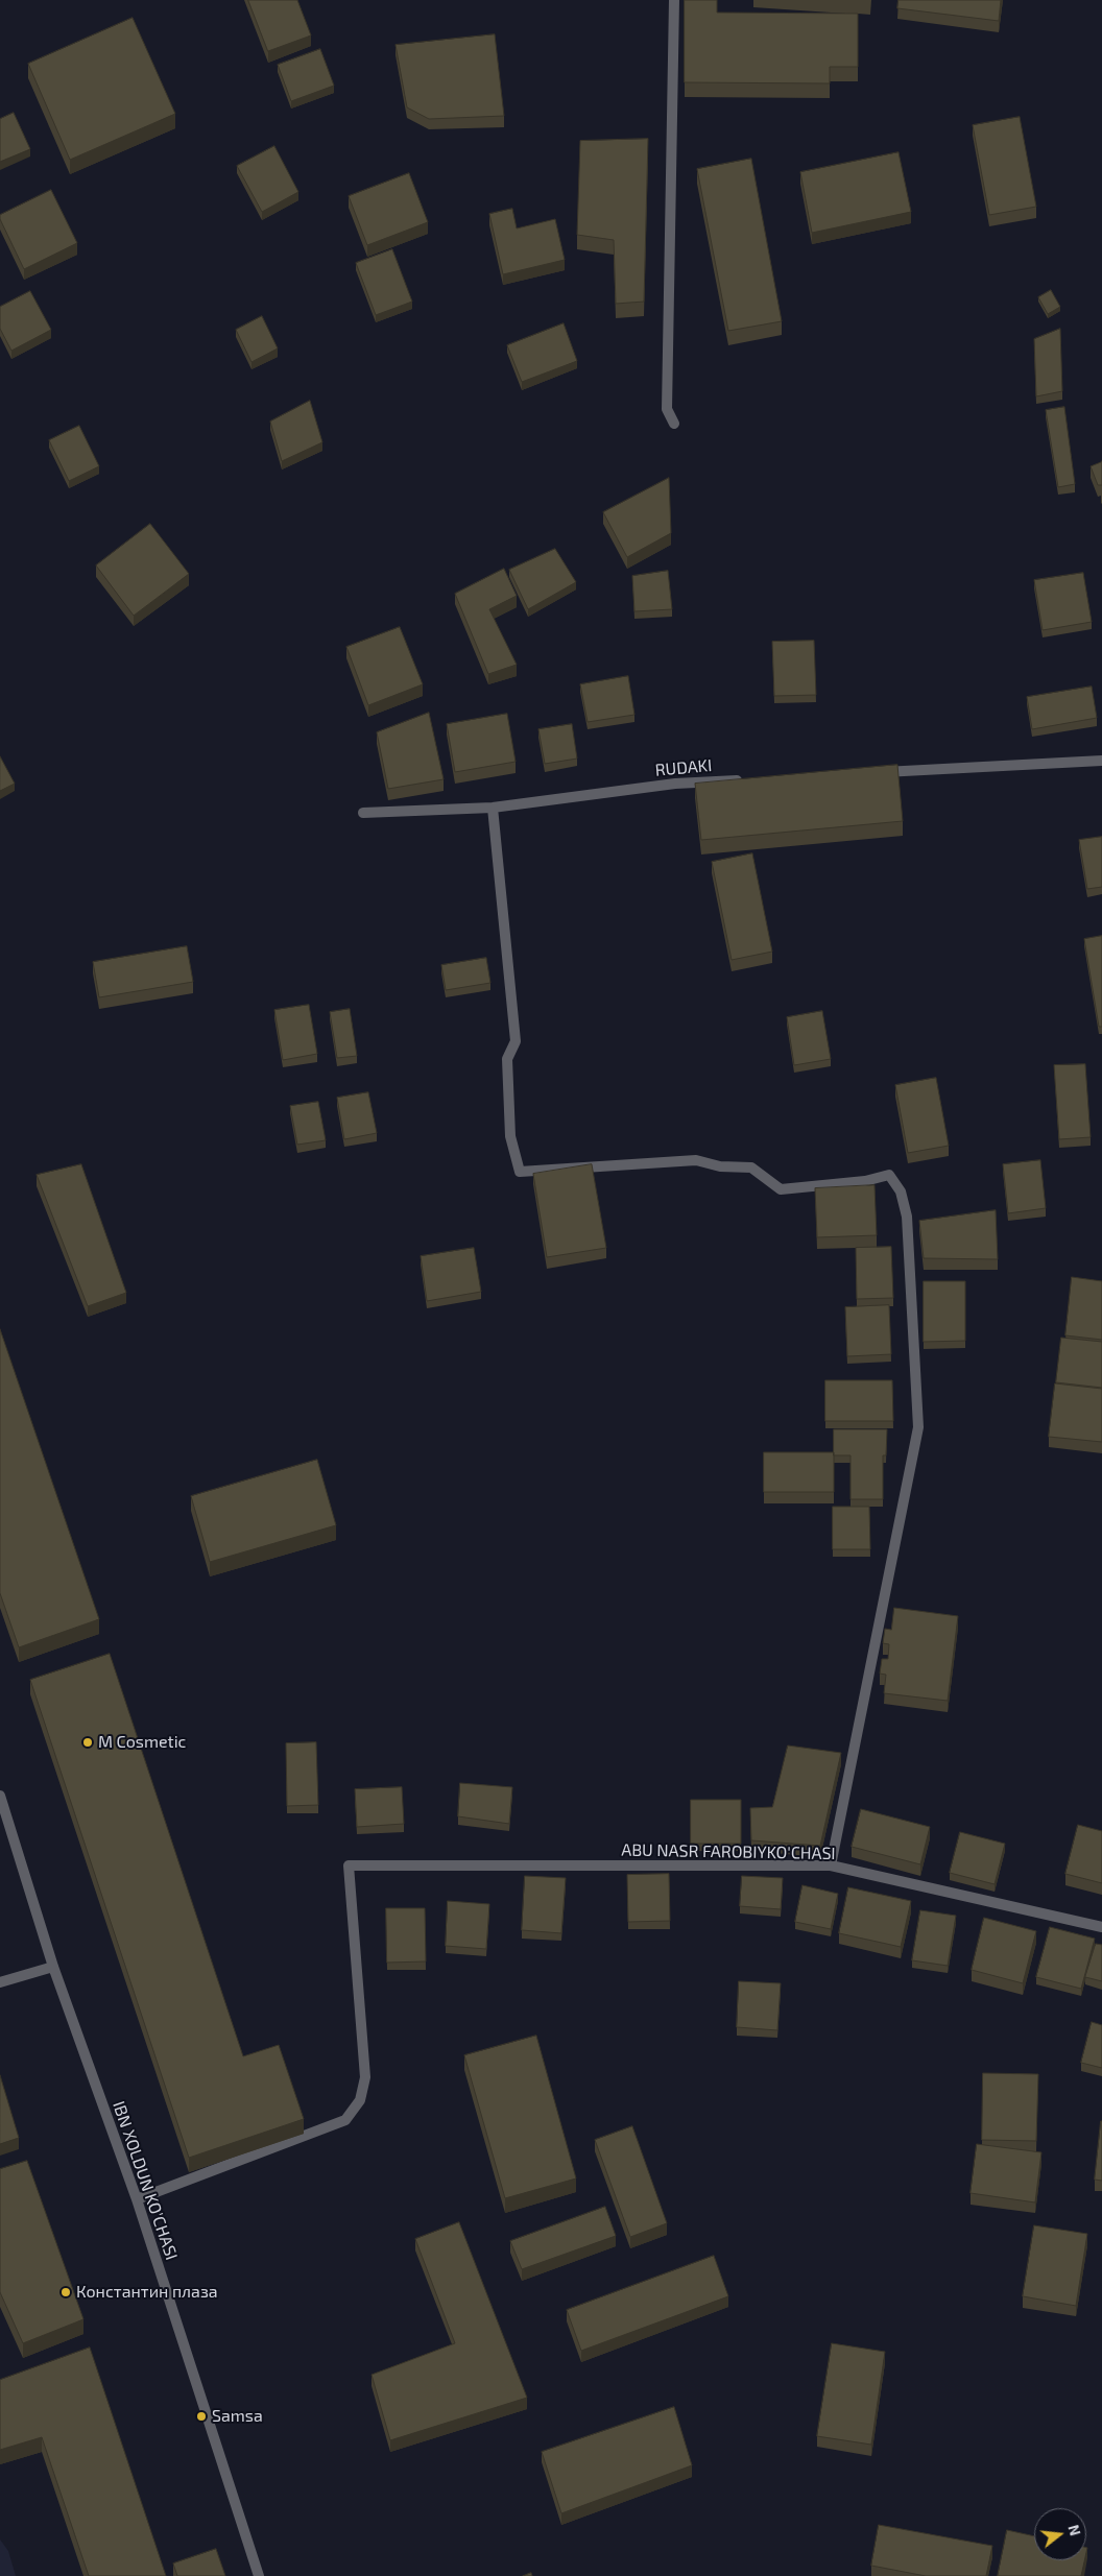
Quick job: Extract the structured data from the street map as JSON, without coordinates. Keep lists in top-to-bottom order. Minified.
{"streets":{"street":["RUDAKI","ABU NASR FAROBIYKO'CHASI","IBN XOLDUN KO'CHASI"]},"crossings":[["ABU NASR FAROBIYKO'CHASI","IBN XOLDUN KO'CHASI"]],"places":["M Cosmetic","Константин плаза","Samsa"],"north":"right"}
